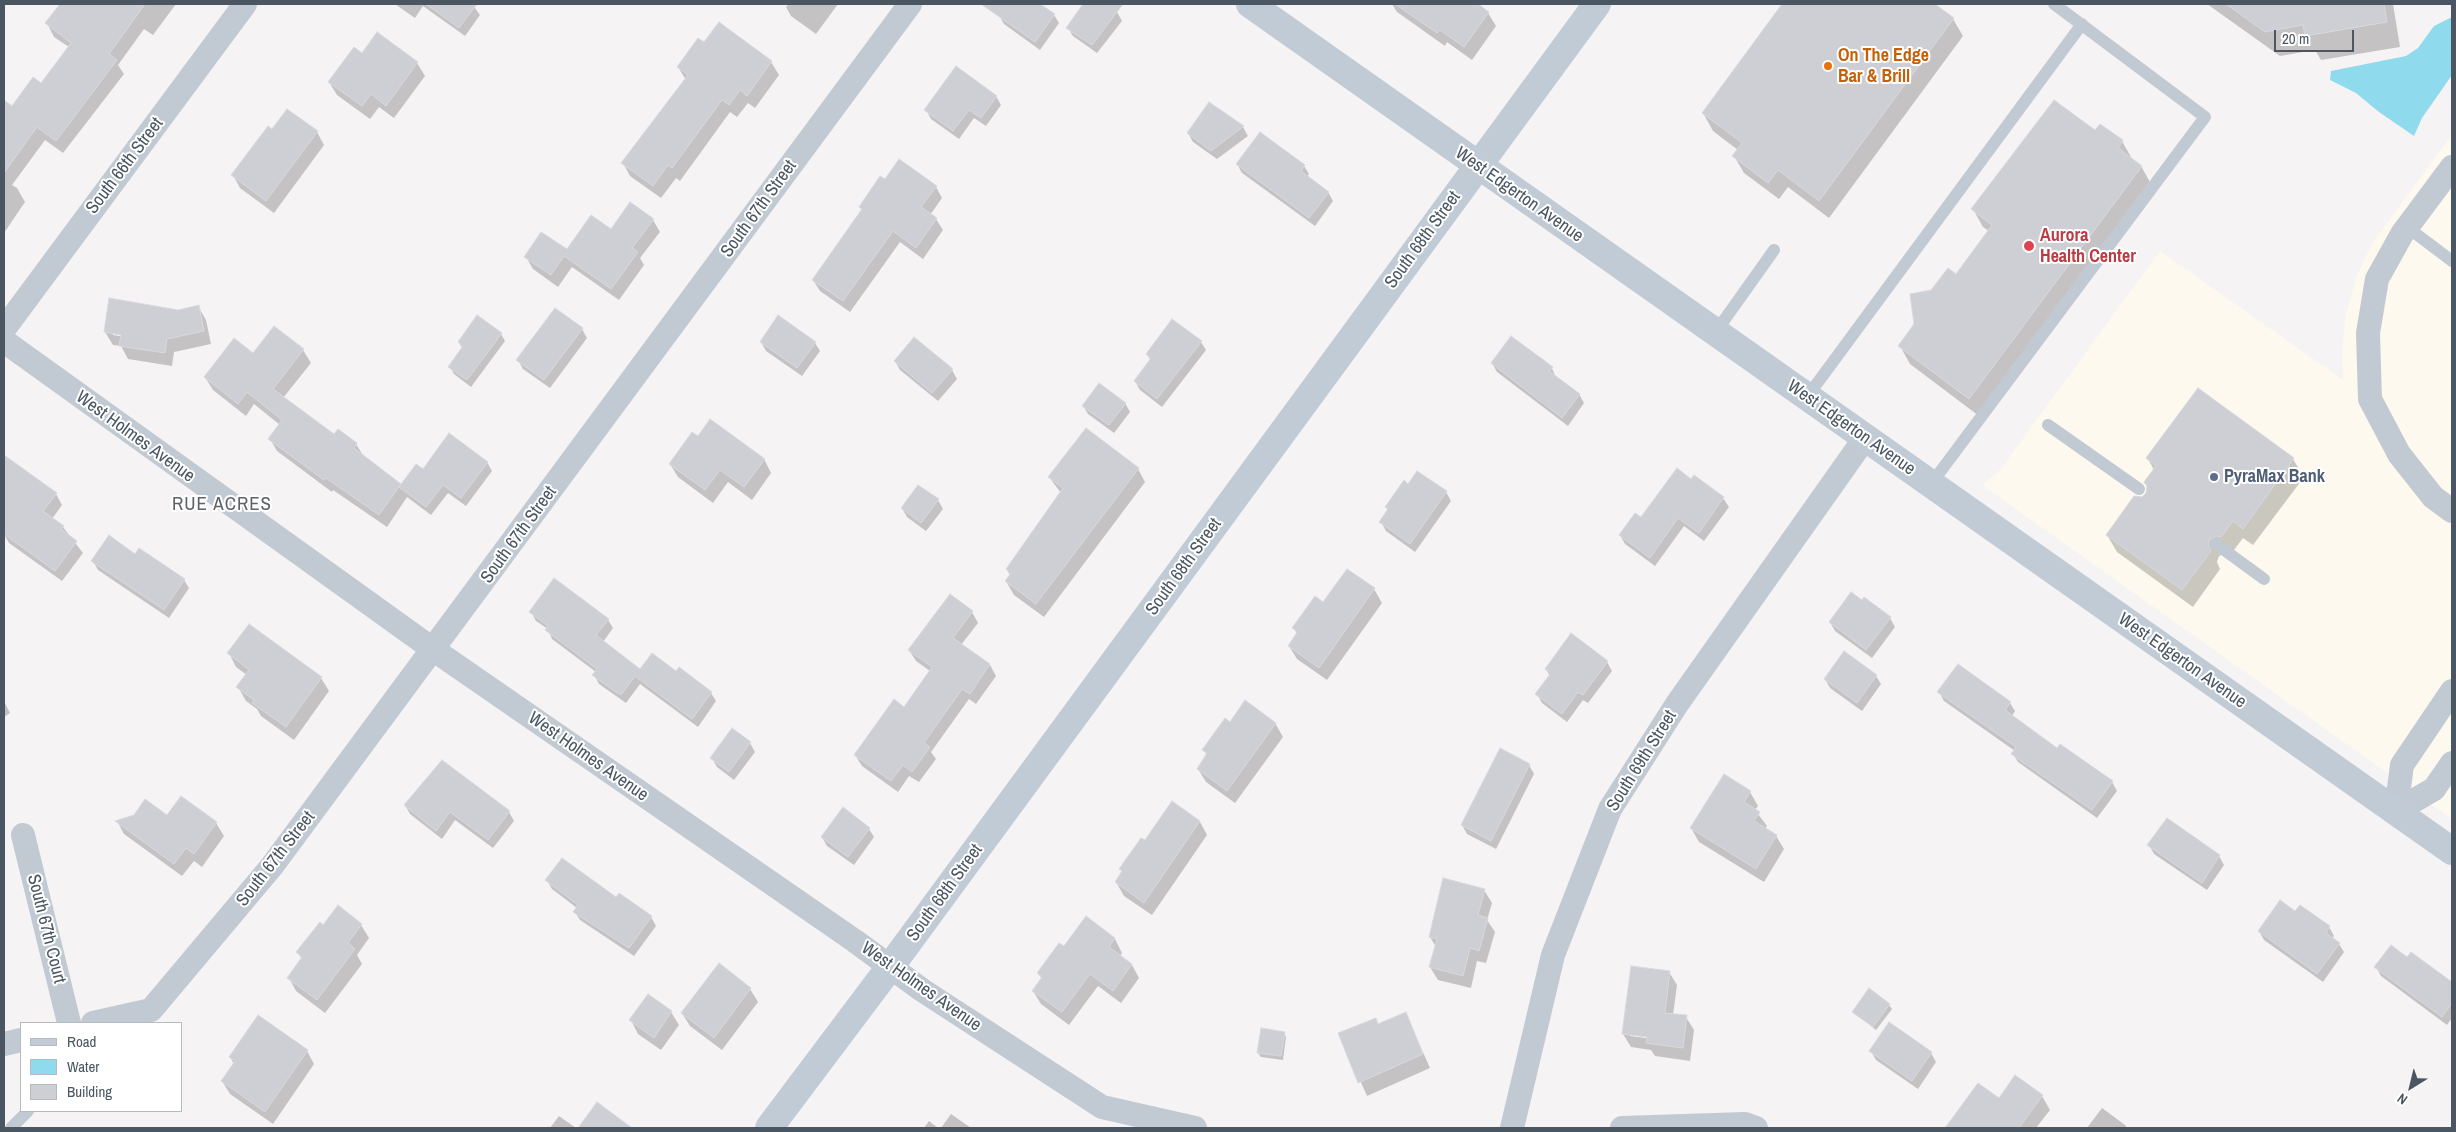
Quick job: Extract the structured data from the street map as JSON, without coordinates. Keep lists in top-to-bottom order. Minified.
{"streets":{"street":["South 66th Street","West Edgerton Avenue","South 67th Street","South 68th Street","West Holmes Avenue","South 69th Street","South 67th Court"]},"crossings":[["West Edgerton Avenue","South 68th Street"],["West Edgerton Avenue","South 69th Street"],["South 67th Street","West Holmes Avenue"],["South 68th Street","West Holmes Avenue"]],"districts":["RUE ACRES"],"places":["On The Edge Bar & Brill","Aurora Health Center","PyraMax Bank"],"legend":["Road","Water","Building"],"scale_bar":"20 m","north":"bottom left"}
